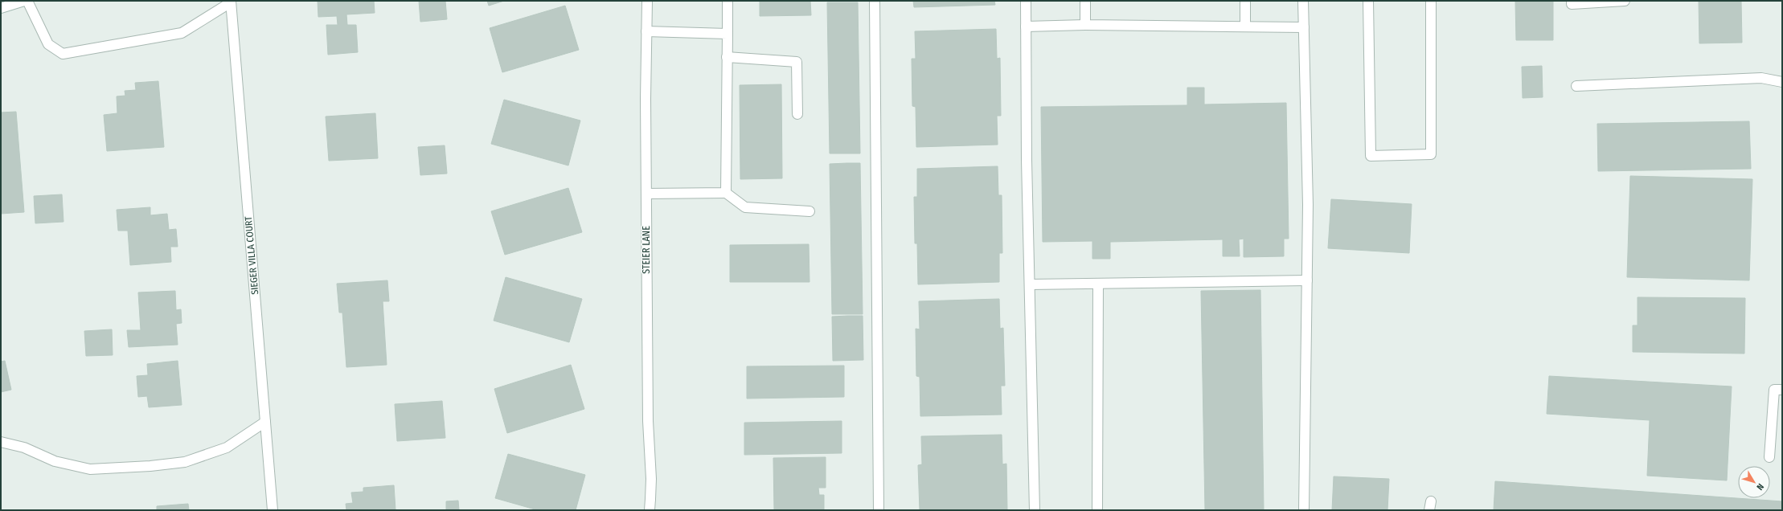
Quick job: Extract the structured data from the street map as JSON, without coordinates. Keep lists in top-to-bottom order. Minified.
{"streets":{"street":["STEIER LANE","SIEGER VILLA COURT"]},"north":"bottom right"}
